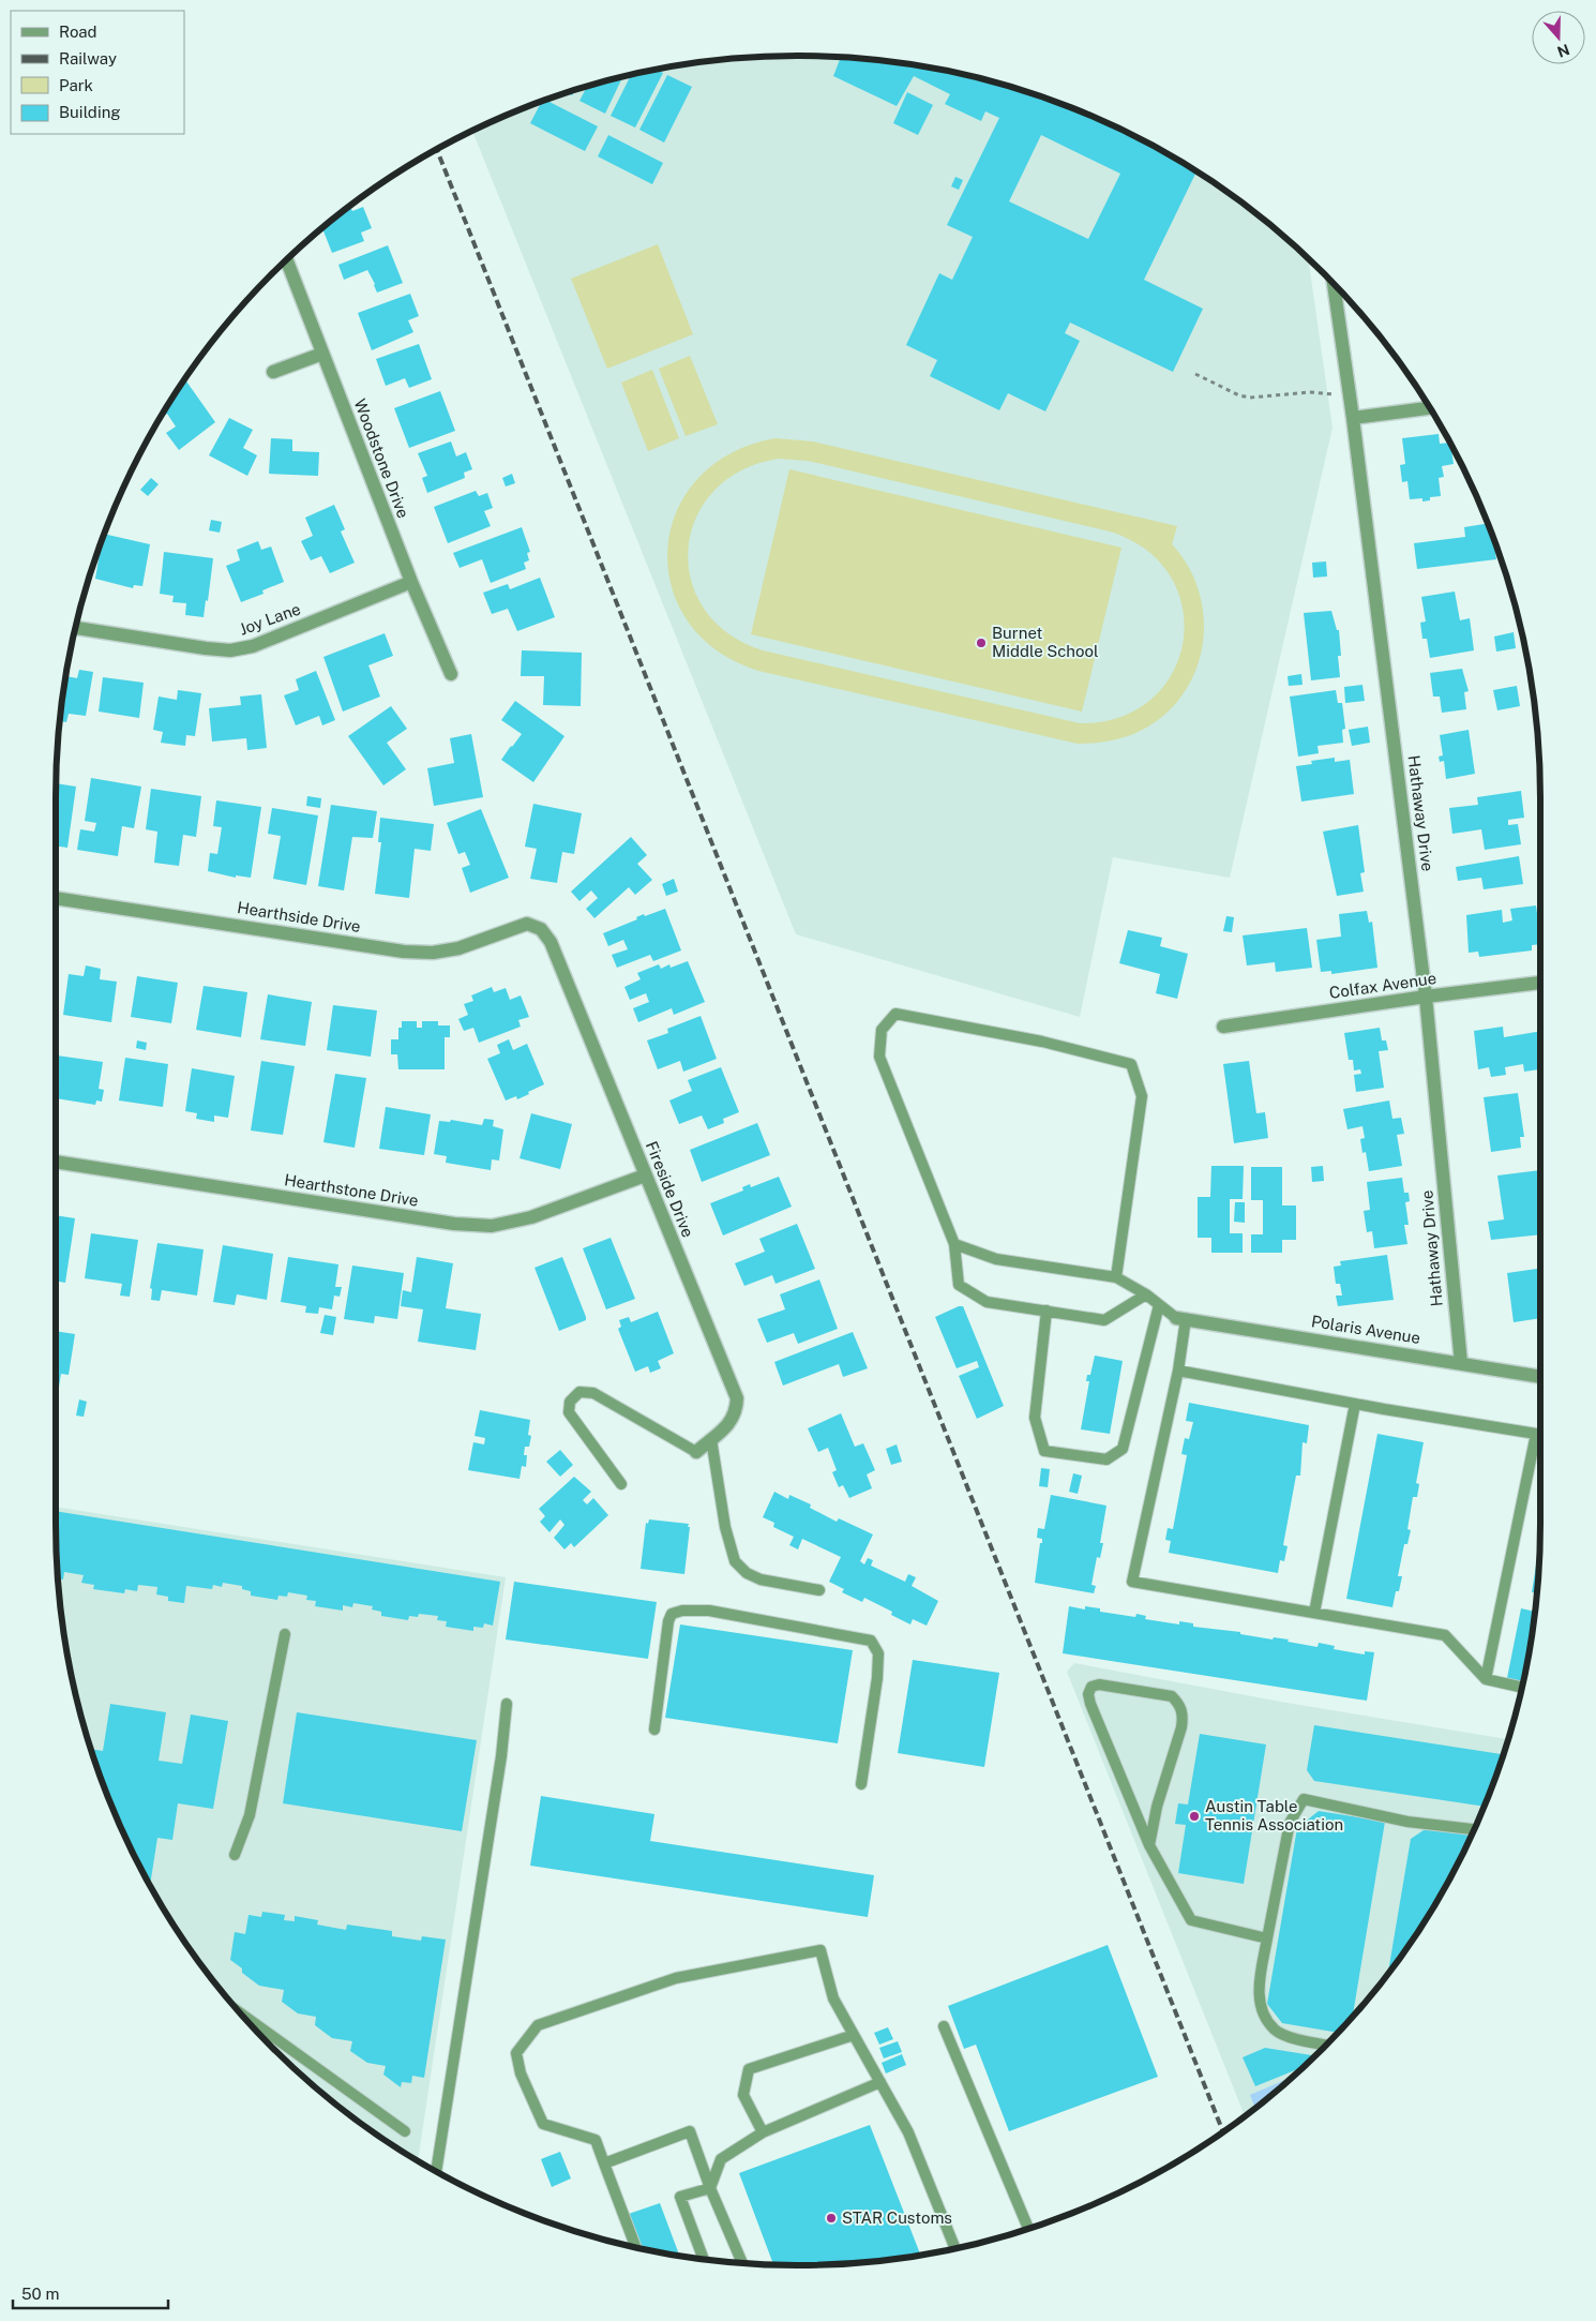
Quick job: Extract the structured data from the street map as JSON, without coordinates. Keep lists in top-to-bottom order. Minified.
{"streets":{"street":["Woodstone Drive","Joy Lane","Hathaway Drive","Hearthside Drive","Colfax Avenue","Fireside Drive","Hearthstone Drive","Polaris Avenue"]},"crossings":[["Woodstone Drive","Joy Lane"],["Hathaway Drive","Colfax Avenue"],["Hathaway Drive","Polaris Avenue"],["Hearthside Drive","Fireside Drive"],["Fireside Drive","Hearthstone Drive"]],"places":["Burnet Middle School","Austin Table Tennis Association","STAR Customs"],"legend":["Road","Railway","Park","Building"],"scale_bar":"50 m","north":"bottom"}
